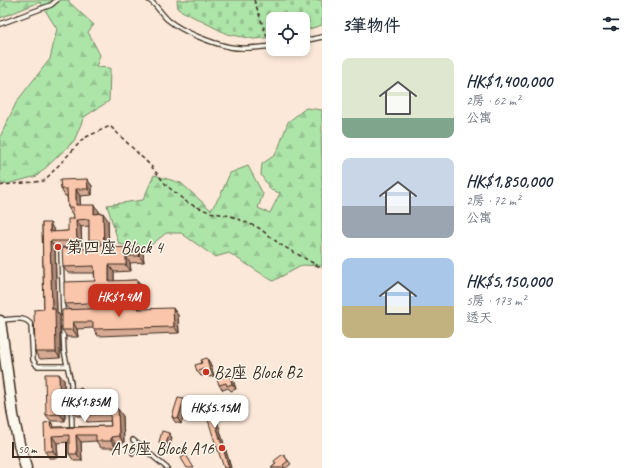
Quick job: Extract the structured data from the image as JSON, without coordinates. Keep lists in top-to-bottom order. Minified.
{"places":["第四座 Block 4","B2座 Block B2","A16座 Block A16"],"scale_bar":"50 m","page":{"heading":"3筆物件","list":[{"name":"HK$1,400,000","note":"2房 · 62 m² · 公寓"},{"name":"HK$1,850,000","note":"2房 · 72 m² · 公寓"},{"name":"HK$5,150,000","note":"5房 · 173 m² · 透天"}],"price":["HK$1.4M","HK$1.85M","HK$5.15M"],"scale":"50 m"}}
